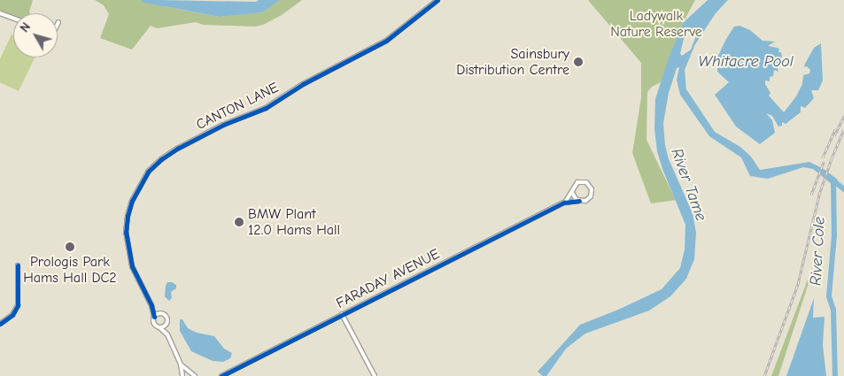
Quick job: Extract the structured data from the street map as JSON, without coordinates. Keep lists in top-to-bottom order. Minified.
{"streets":{"street":["CANTON LANE","FARADAY AVENUE"]},"water":["Whitacre Pool","River Tame","River Cole"],"parks":["Ladywalk Nature Reserve"],"places":["Sainsbury Distribution Centre","BMW Plant 12.0 Hams Hall","Prologis Park Hams Hall DC2"],"north":"top left"}
